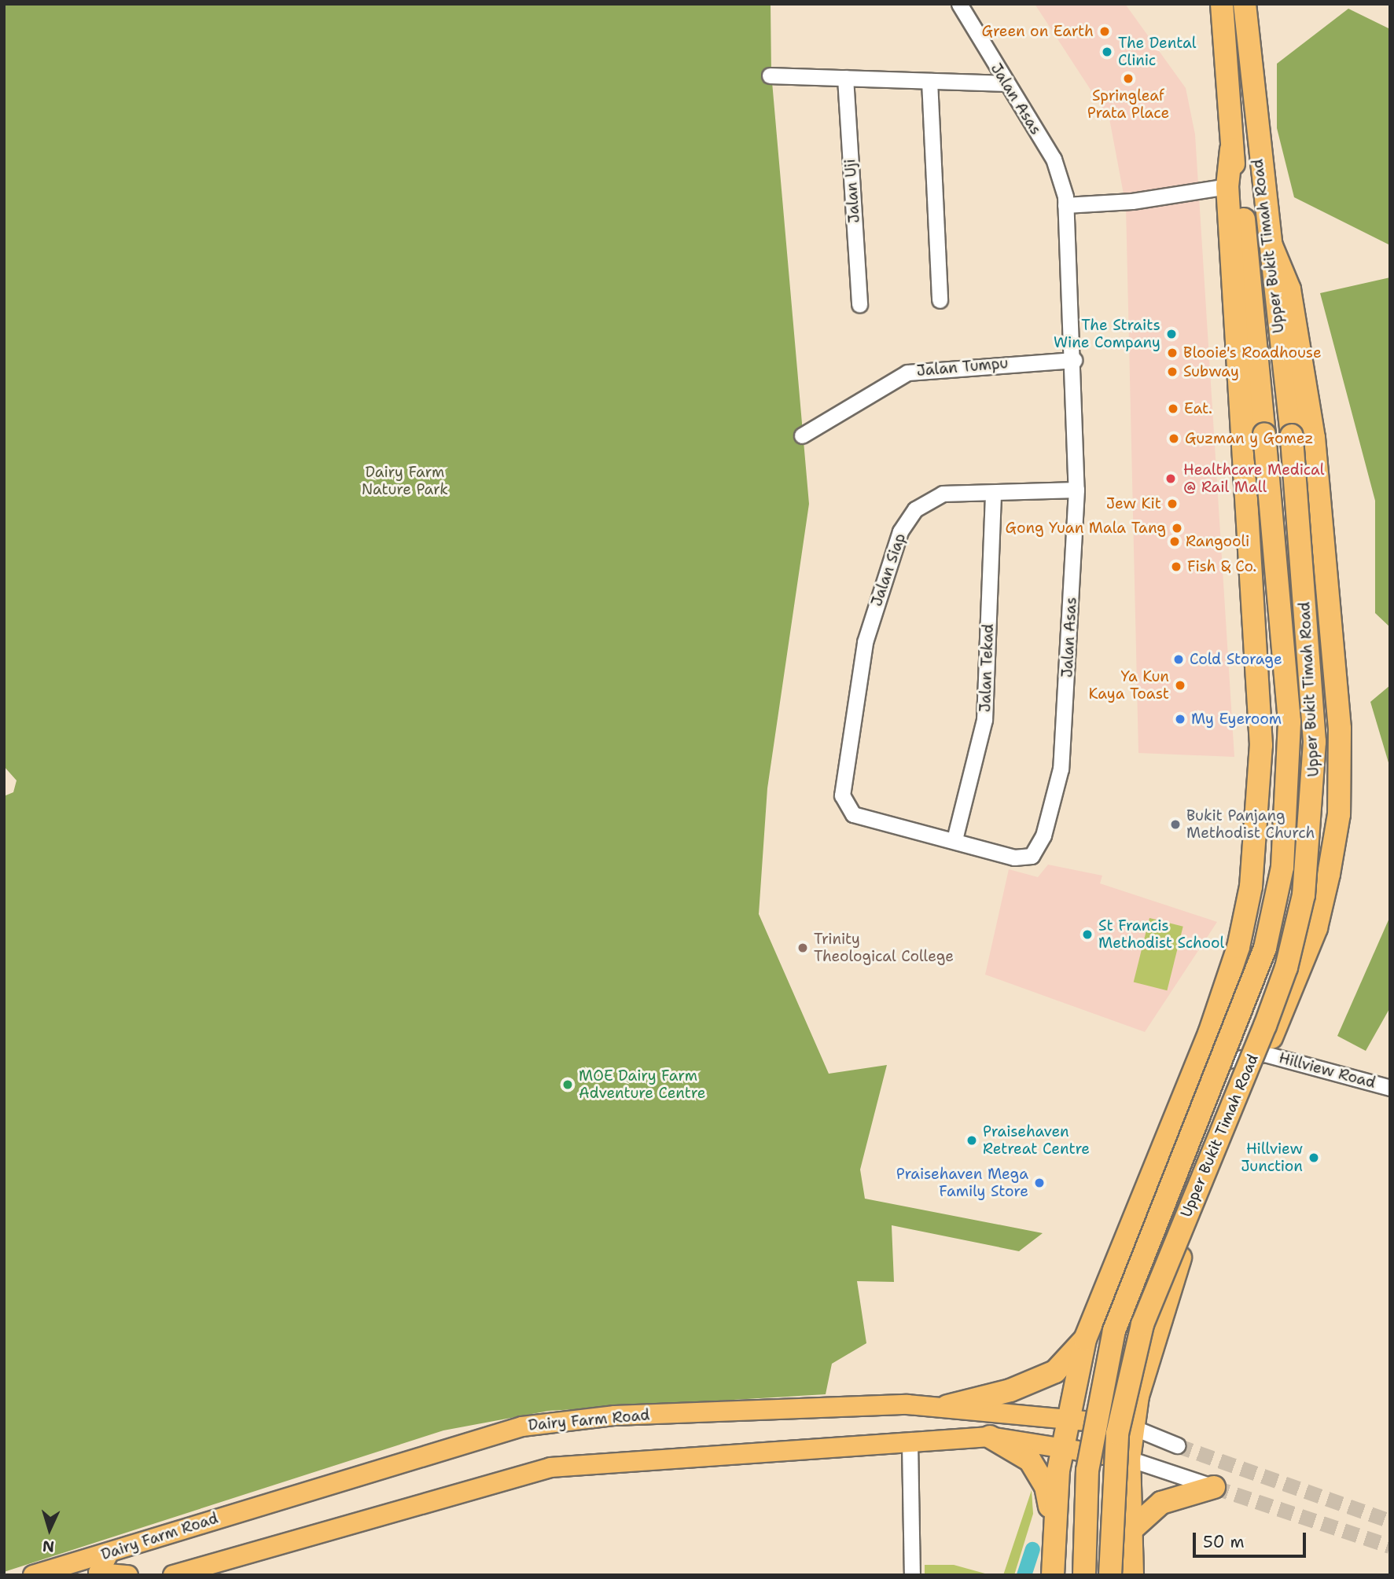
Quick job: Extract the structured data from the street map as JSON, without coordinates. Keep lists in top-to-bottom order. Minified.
{"streets":{"highway":["Upper Bukit Timah Road"],"main road":["Dairy Farm Road"],"street":["Jalan Asas","Jalan Uji","Jalan Tumpu","Jalan Siap","Jalan Tekad","Hillview Road"]},"crossings":[["Jalan Asas","Jalan Tumpu"],["Jalan Asas","Jalan Siap"],["Jalan Asas","Jalan Tekad"],["Jalan Siap","Jalan Tekad"]],"parks":["Dairy Farm Nature Park"],"places":["Green on Earth","The Dental Clinic","Springleaf Prata Place","The Straits Wine Company","Blooie's Roadhouse","Subway","Eat.","Guzman y Gomez","Healthcare Medical @ Rail Mall","Jew Kit","Gong Yuan Mala Tang","Rangooli","Fish & Co.","Cold Storage","Ya Kun Kaya Toast","My Eyeroom","Bukit Panjang Methodist Church","St Francis Methodist School","Trinity Theological College","MOE Dairy Farm Adventure Centre","Praisehaven Retreat Centre","Hillview Junction","Praisehaven Mega Family Store"],"scale_bar":"50 m","north":"bottom"}
